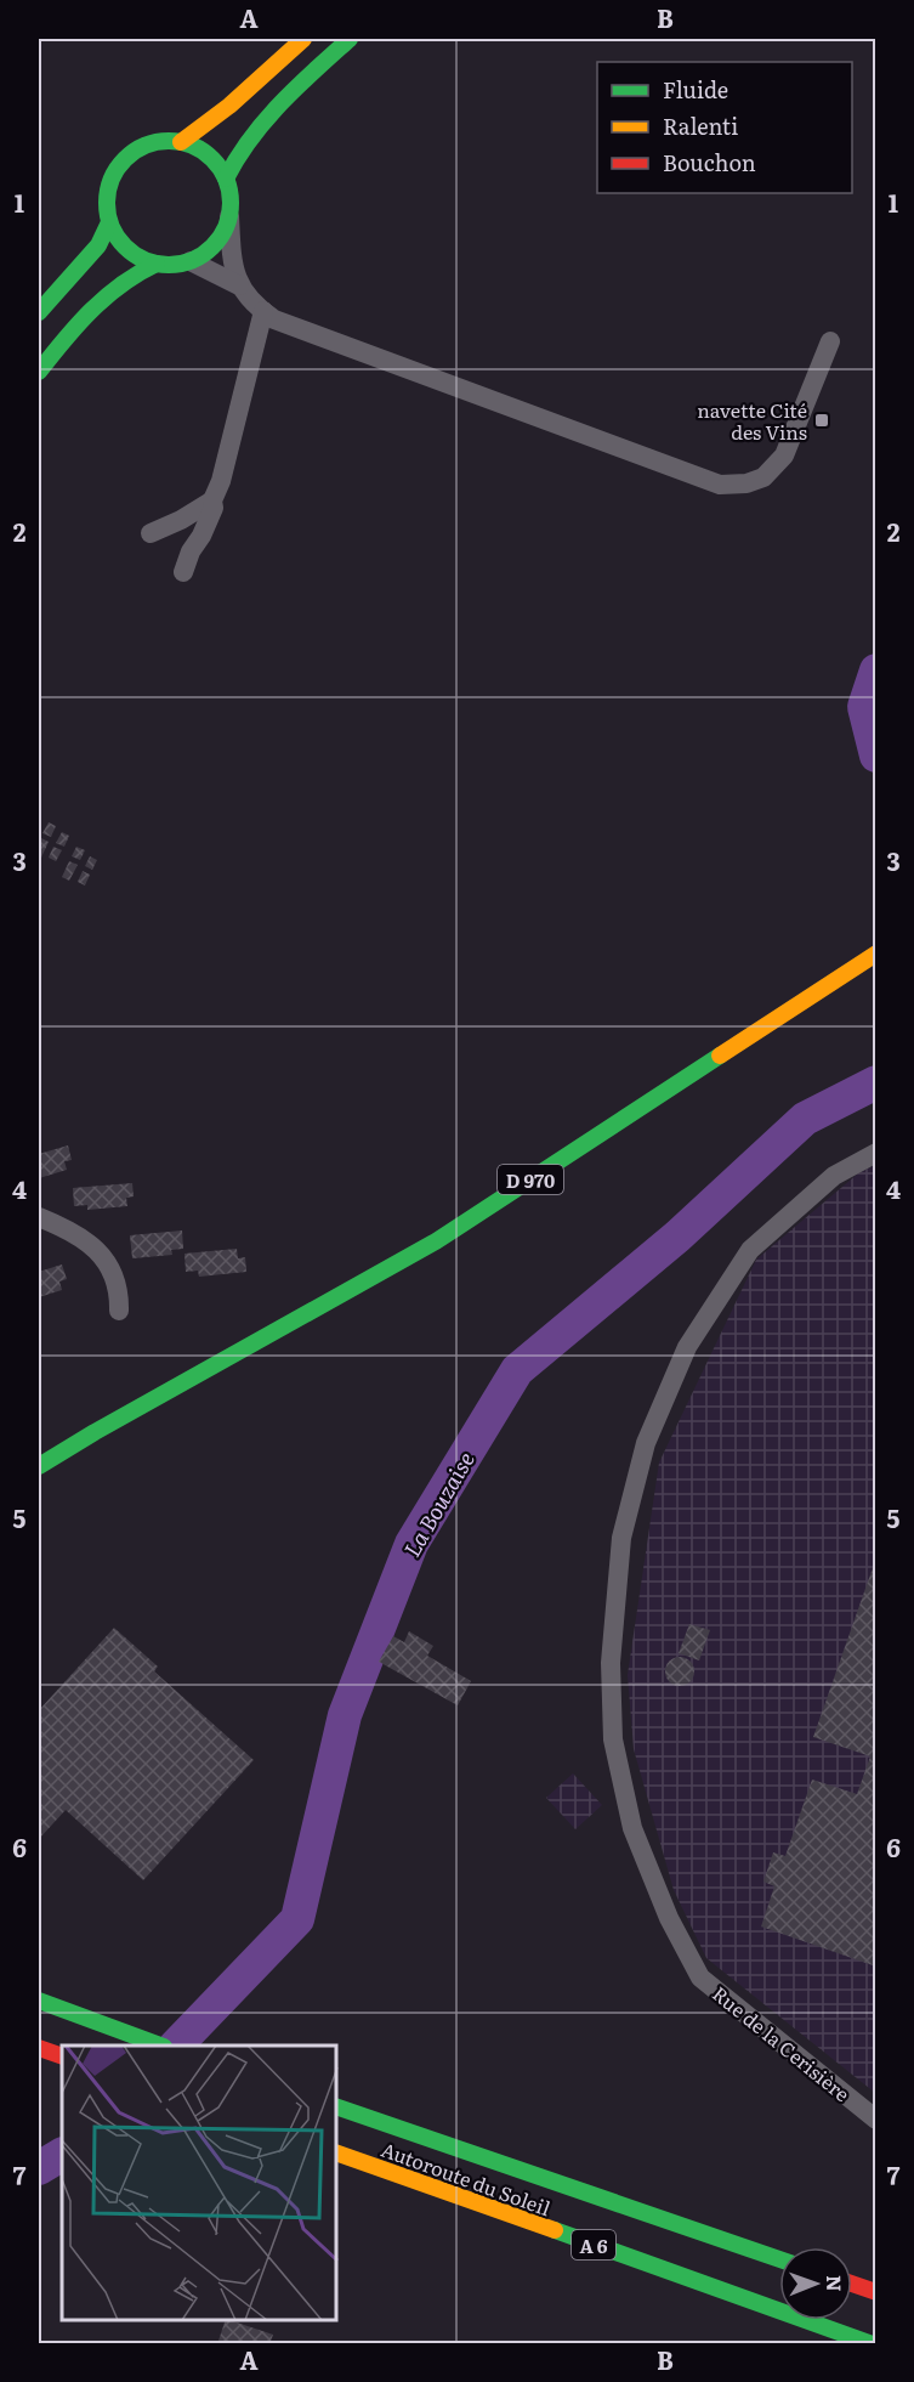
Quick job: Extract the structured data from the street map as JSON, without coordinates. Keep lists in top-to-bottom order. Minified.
{"streets":{"main road":["D 970","Autoroute du Soleil","A 6"],"street":["Rue de la Cerisière"]},"water":["La Bouzaise"],"places":{"transit":["navette Cité des Vins"]},"legend":["Fluide","Ralenti","Bouchon"],"north":"right","grid":{"columns":["A","B"],"rows":["1","2","3","4","5","6","7"]}}
